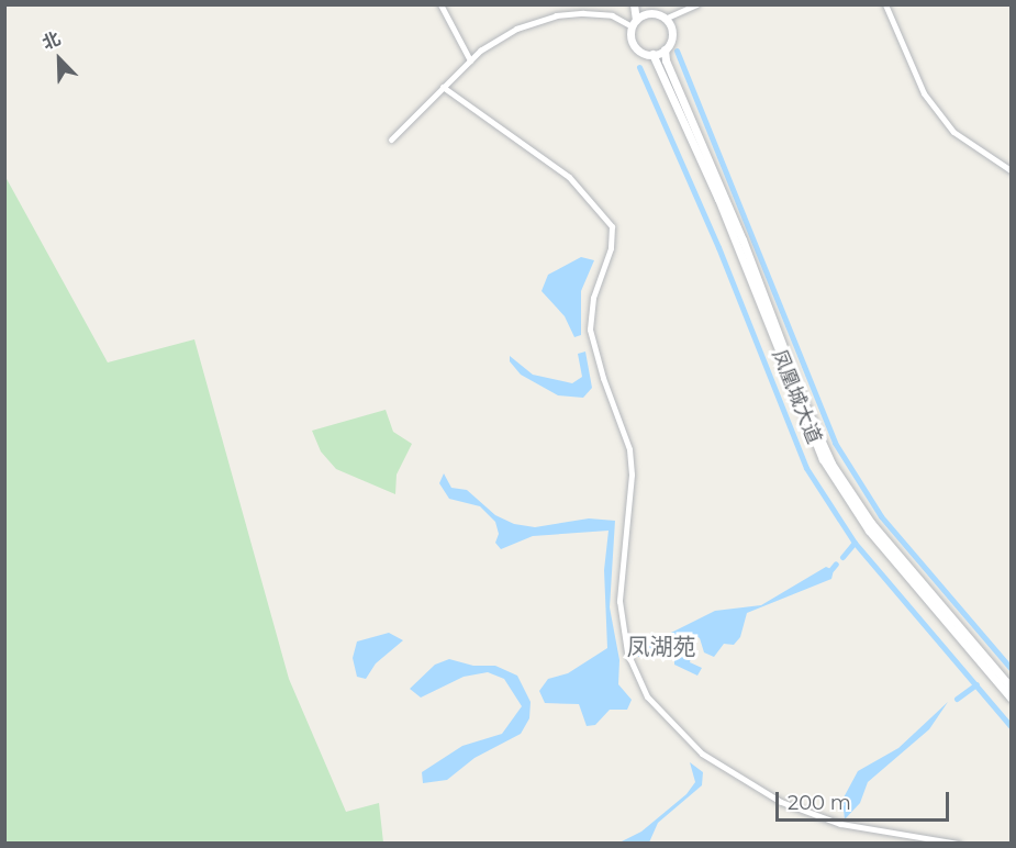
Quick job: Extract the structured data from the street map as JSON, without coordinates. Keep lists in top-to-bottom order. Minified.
{"streets":{"main road":["凤凰城大道"]},"districts":["凤湖苑"],"scale_bar":"200 m","north":"top left"}
